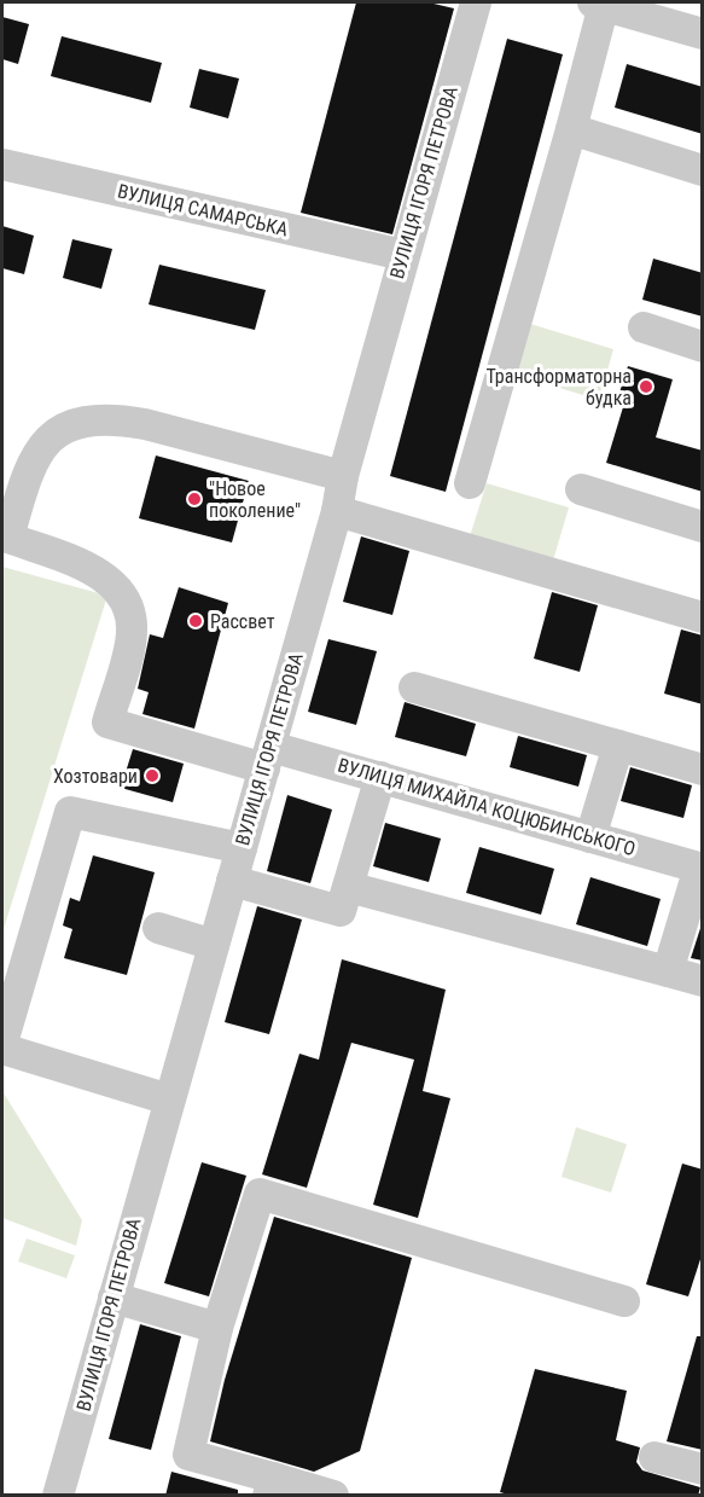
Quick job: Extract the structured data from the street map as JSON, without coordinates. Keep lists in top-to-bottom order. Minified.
{"streets":{"street":["ВУЛИЦЯ ІГОРЯ ПЕТРОВА","ВУЛИЦЯ САМАРСЬКА","ВУЛИЦЯ МИХАЙЛА КОЦЮБИНСЬКОГО"]},"crossings":[["ВУЛИЦЯ ІГОРЯ ПЕТРОВА","ВУЛИЦЯ САМАРСЬКА"],["ВУЛИЦЯ ІГОРЯ ПЕТРОВА","ВУЛИЦЯ МИХАЙЛА КОЦЮБИНСЬКОГО"]],"places":["Трансформаторна будка","\"Новое поколение\"","Рассвет","Хозтовари"]}
